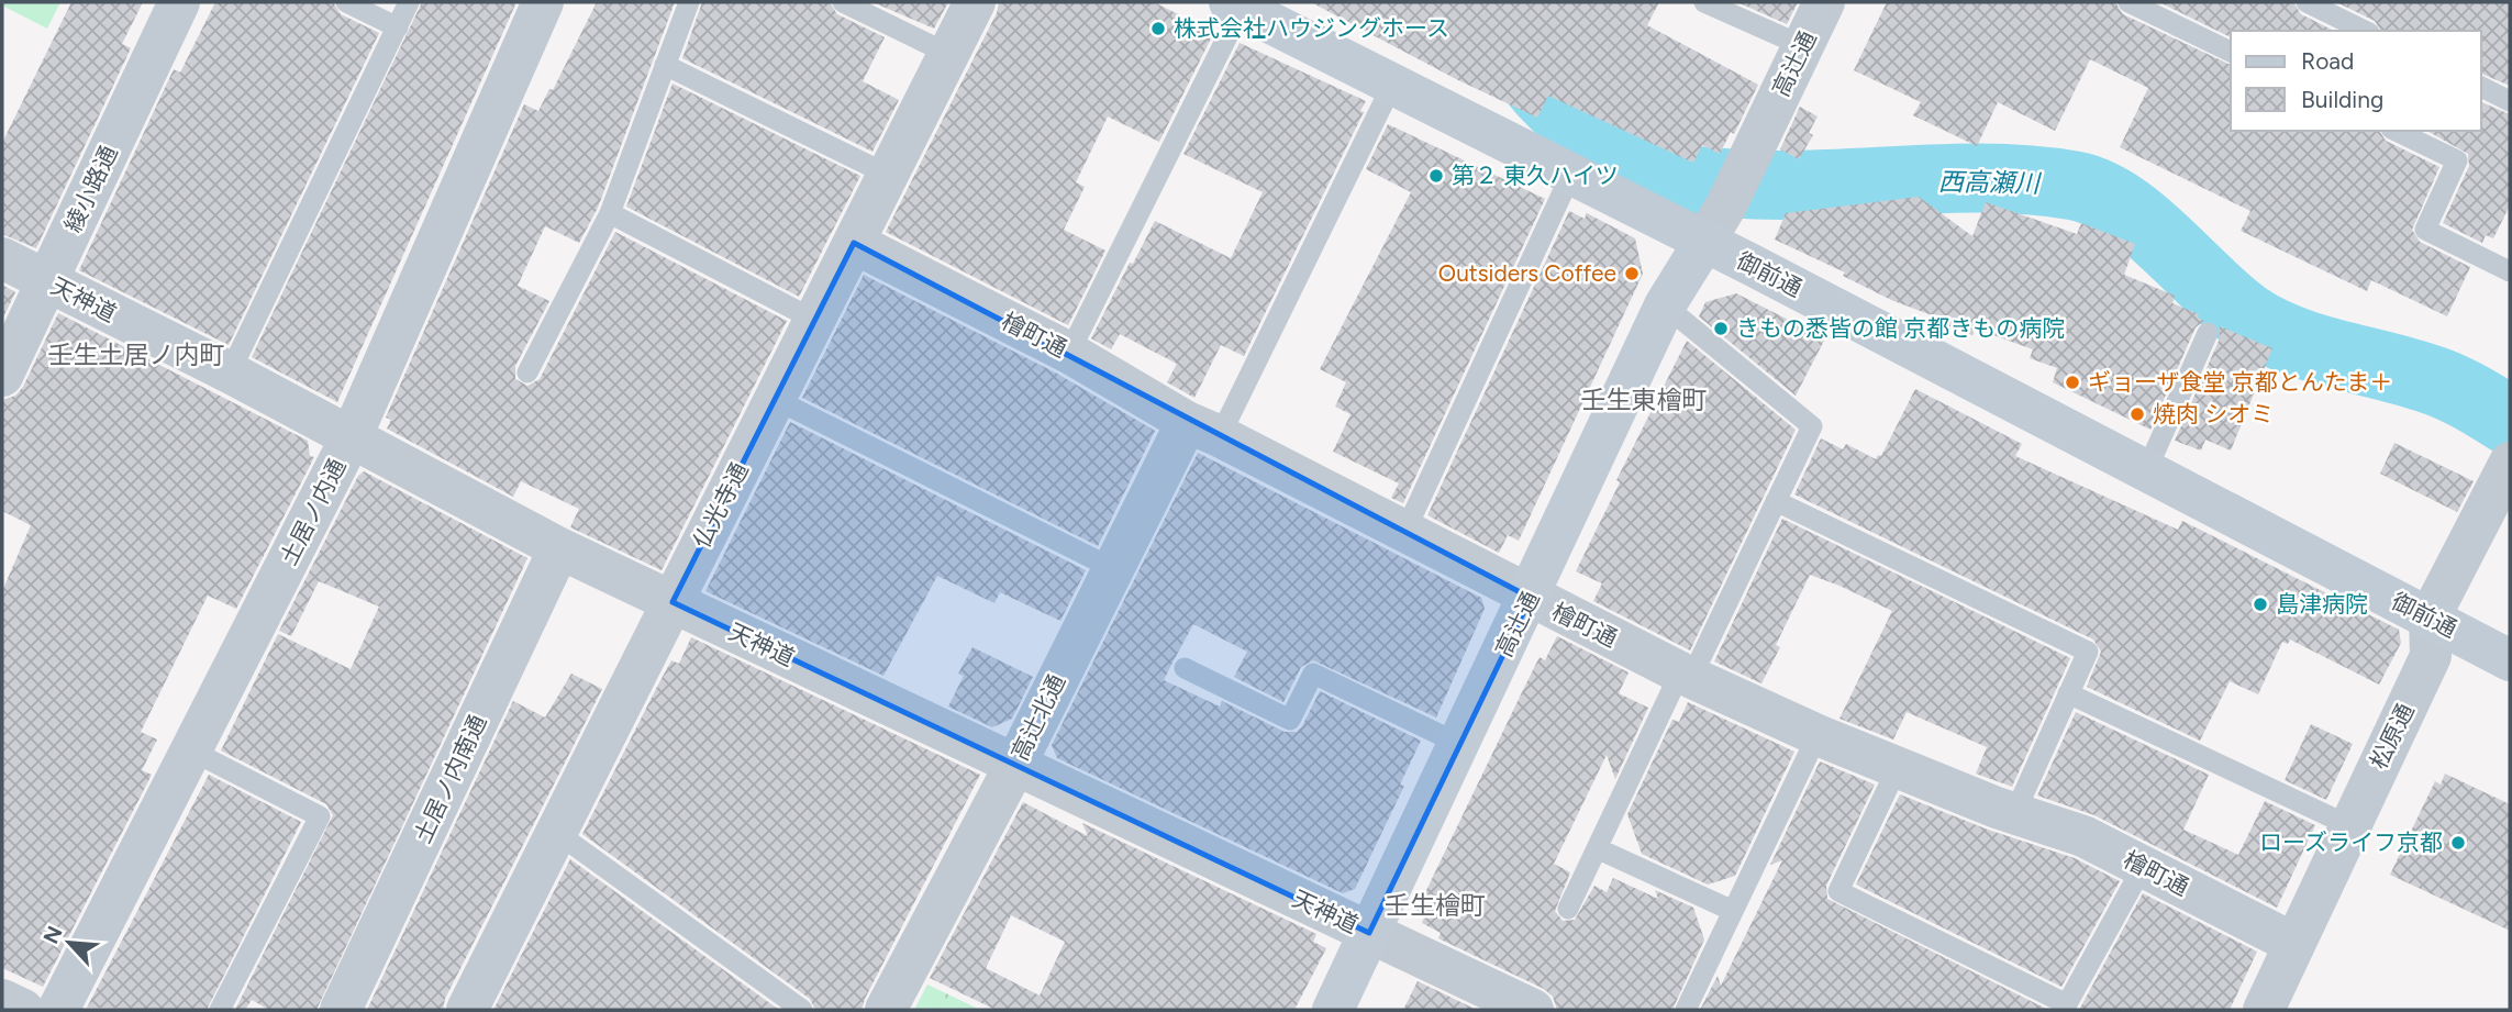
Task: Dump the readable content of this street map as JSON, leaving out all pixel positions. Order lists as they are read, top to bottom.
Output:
{
  "streets": {
    "street": [
      "高辻通",
      "綾小路通",
      "御前通",
      "天神道",
      "檜町通",
      "仏光寺通",
      "土居ノ内通",
      "高辻北通",
      "松原通",
      "土居ノ内南通"
    ]
  },
  "crossings": [
    ["高辻通", "御前通"],
    ["高辻通", "天神道"],
    ["高辻通", "檜町通"],
    ["綾小路通", "天神道"],
    ["御前通", "松原通"],
    ["天神道", "仏光寺通"],
    ["天神道", "土居ノ内通"],
    ["天神道", "高辻北通"],
    ["天神道", "土居ノ内南通"],
    ["檜町通", "仏光寺通"],
    ["檜町通", "高辻北通"],
    ["檜町通", "松原通"]
  ],
  "districts": ["壬生土居ノ内町", "壬生東檜町", "壬生檜町"],
  "water": ["西高瀬川"],
  "places": [
    "株式会社ハウジングホース",
    "第２ 東久ハイツ",
    "Outsiders Coffee",
    "きもの悉皆の館 京都きもの病院",
    "ギョーザ食堂 京都とんたま＋",
    "焼肉 シオミ",
    "島津病院",
    "ローズライフ京都"
  ],
  "legend": ["Road", "Building"],
  "north": "top left"
}
